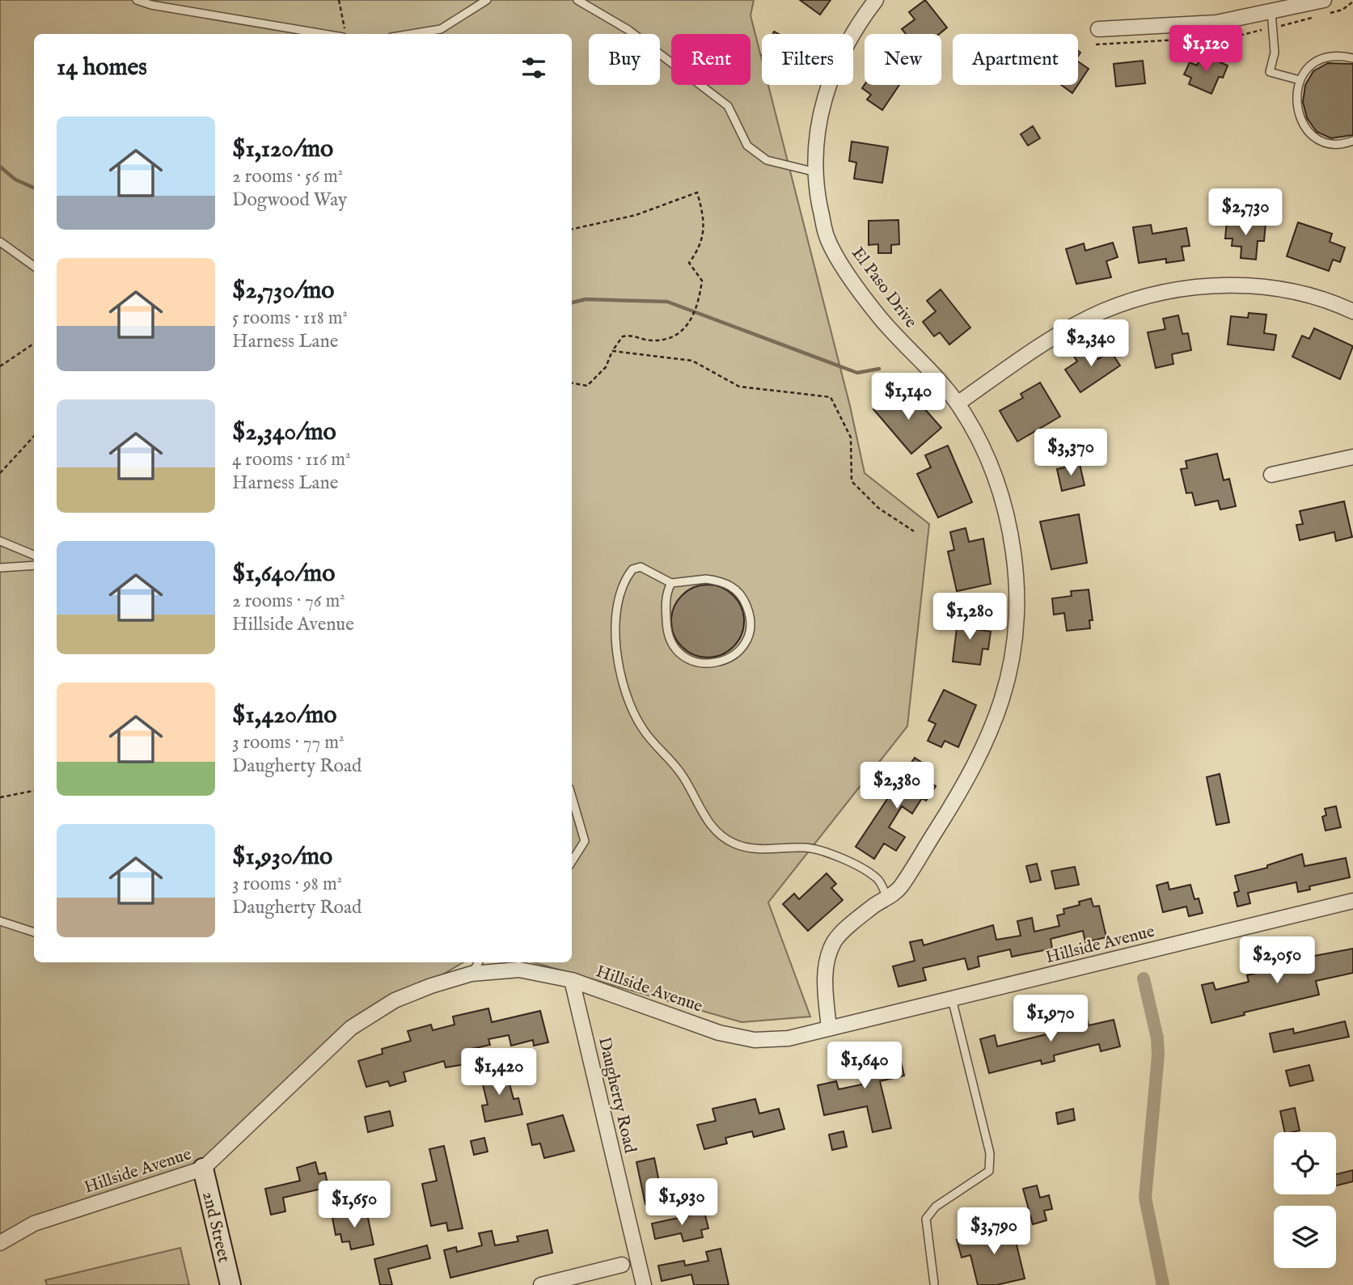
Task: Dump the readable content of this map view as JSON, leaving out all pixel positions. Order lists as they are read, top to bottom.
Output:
{
  "streets": {
    "street": [
      "El Paso Drive",
      "Hillside Avenue",
      "Daugherty Road",
      "2nd Street"
    ]
  },
  "crossings": [
    ["El Paso Drive", "Hillside Avenue"],
    ["Hillside Avenue", "Daugherty Road"],
    ["Hillside Avenue", "2nd Street"]
  ],
  "page": {
    "price": [
      "$1,120",
      "$2,730",
      "$2,340",
      "$1,140",
      "$3,370",
      "$1,280",
      "$2,380",
      "$2,050",
      "$1,970",
      "$1,640",
      "$1,420",
      "$1,930",
      "$1,650",
      "$3,790"
    ],
    "chip": [
      "Buy",
      "Rent",
      "Filters",
      "New",
      "Apartment"
    ],
    "heading": "14 homes",
    "list": [
      {
        "name": "$1,120/mo",
        "note": "2 rooms · 56 m² · Dogwood Way"
      },
      {
        "name": "$2,730/mo",
        "note": "5 rooms · 118 m² · Harness Lane"
      },
      {
        "name": "$2,340/mo",
        "note": "4 rooms · 116 m² · Harness Lane"
      },
      {
        "name": "$1,640/mo",
        "note": "2 rooms · 76 m² · Hillside Avenue"
      },
      {
        "name": "$1,420/mo",
        "note": "3 rooms · 77 m² · Daugherty Road"
      },
      {
        "name": "$1,930/mo",
        "note": "3 rooms · 98 m² · Daugherty Road"
      }
    ]
  }
}
